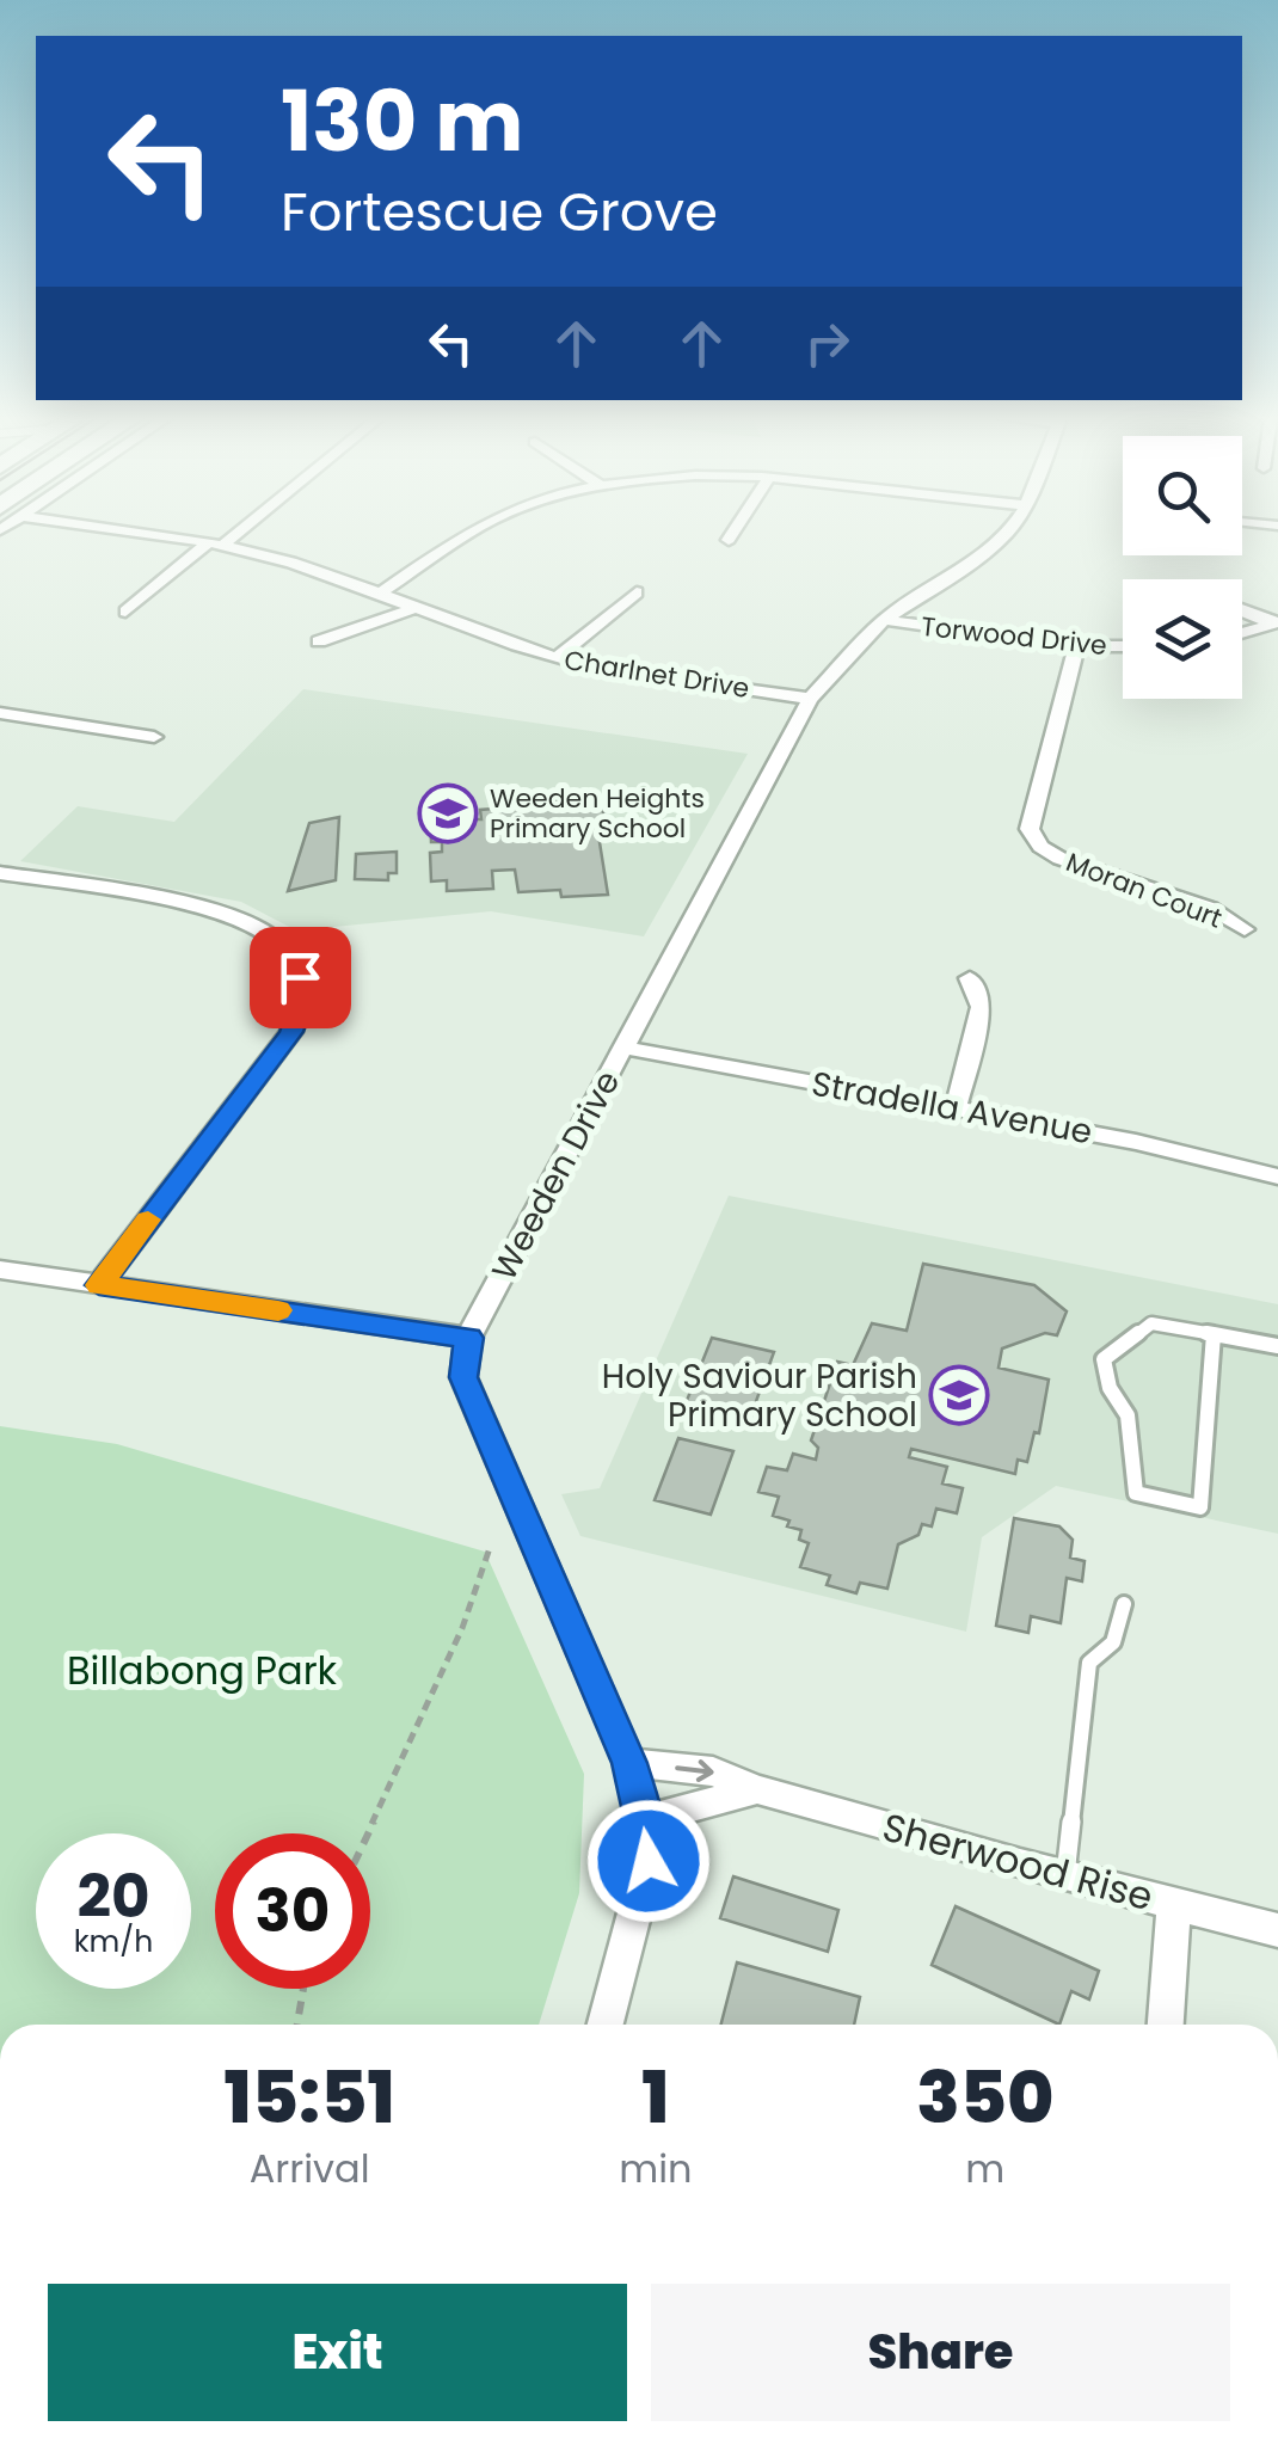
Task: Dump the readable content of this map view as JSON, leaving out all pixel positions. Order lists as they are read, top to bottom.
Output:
{
  "streets": {
    "street": [
      "Torwood Drive",
      "Charlnet Drive",
      "Moran Court",
      "Stradella Avenue",
      "Weeden Drive",
      "Sherwood Rise"
    ]
  },
  "crossings": [
    ["Torwood Drive", "Moran Court"],
    ["Torwood Drive", "Weeden Drive"],
    ["Charlnet Drive", "Weeden Drive"],
    ["Stradella Avenue", "Weeden Drive"]
  ],
  "parks": ["Billabong Park"],
  "places": {
    "school or university": ["Weeden Heights Primary School", "Holy Saviour Parish Primary School"]
  },
  "page": {
    "turn": ["130 m", "Fortescue Grove"],
    "speed": "20 km/h",
    "limit": "30",
    "eta": [
      "15:51",
      "Arrival",
      "1",
      "min",
      "350",
      "m"
    ],
    "buttons": ["Exit", "Share"]
  }
}
